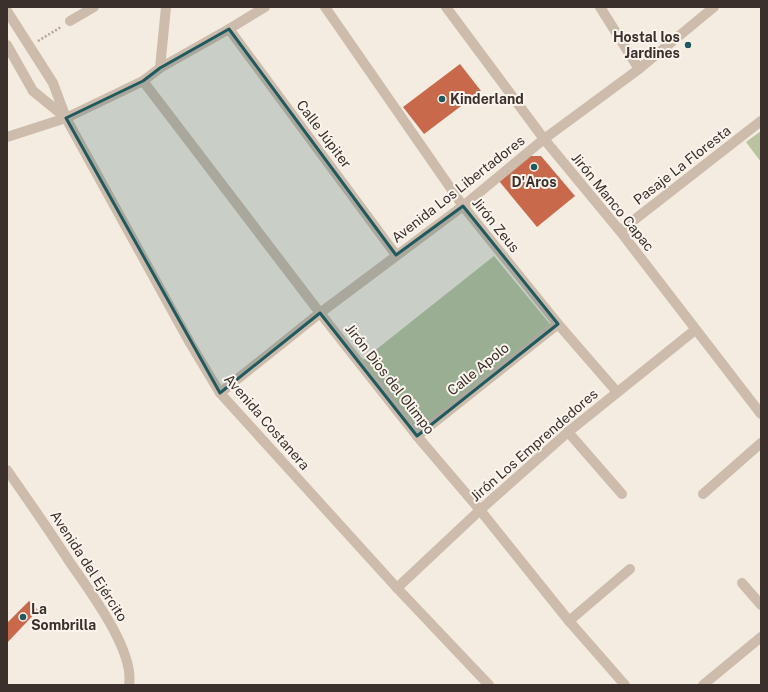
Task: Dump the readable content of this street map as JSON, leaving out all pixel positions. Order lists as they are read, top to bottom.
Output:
{
  "streets": {
    "street": [
      "Calle Júpiter",
      "Pasaje La Floresta",
      "Avenida Los Libertadores",
      "Jirón Manco Capac",
      "Jirón Zeus",
      "Calle Apolo",
      "Jirón Dios del Olimpo",
      "Avenida Costanera",
      "Jirón Los Emprendedores",
      "Avenida del Ejército"
    ]
  },
  "crossings": [
    ["Calle Júpiter", "Avenida Los Libertadores"],
    ["Pasaje La Floresta", "Jirón Manco Capac"],
    ["Avenida Los Libertadores", "Jirón Manco Capac"],
    ["Avenida Los Libertadores", "Jirón Zeus"],
    ["Avenida Los Libertadores", "Jirón Dios del Olimpo"],
    ["Avenida Los Libertadores", "Avenida Costanera"],
    ["Jirón Manco Capac", "Jirón Los Emprendedores"],
    ["Jirón Zeus", "Calle Apolo"],
    ["Jirón Zeus", "Jirón Los Emprendedores"],
    ["Calle Apolo", "Jirón Dios del Olimpo"],
    ["Jirón Dios del Olimpo", "Jirón Los Emprendedores"],
    ["Avenida Costanera", "Jirón Los Emprendedores"]
  ],
  "places": [
    "Hostal los Jardines",
    "Kinderland",
    "D'Aros",
    "La Sombrilla"
  ]
}
